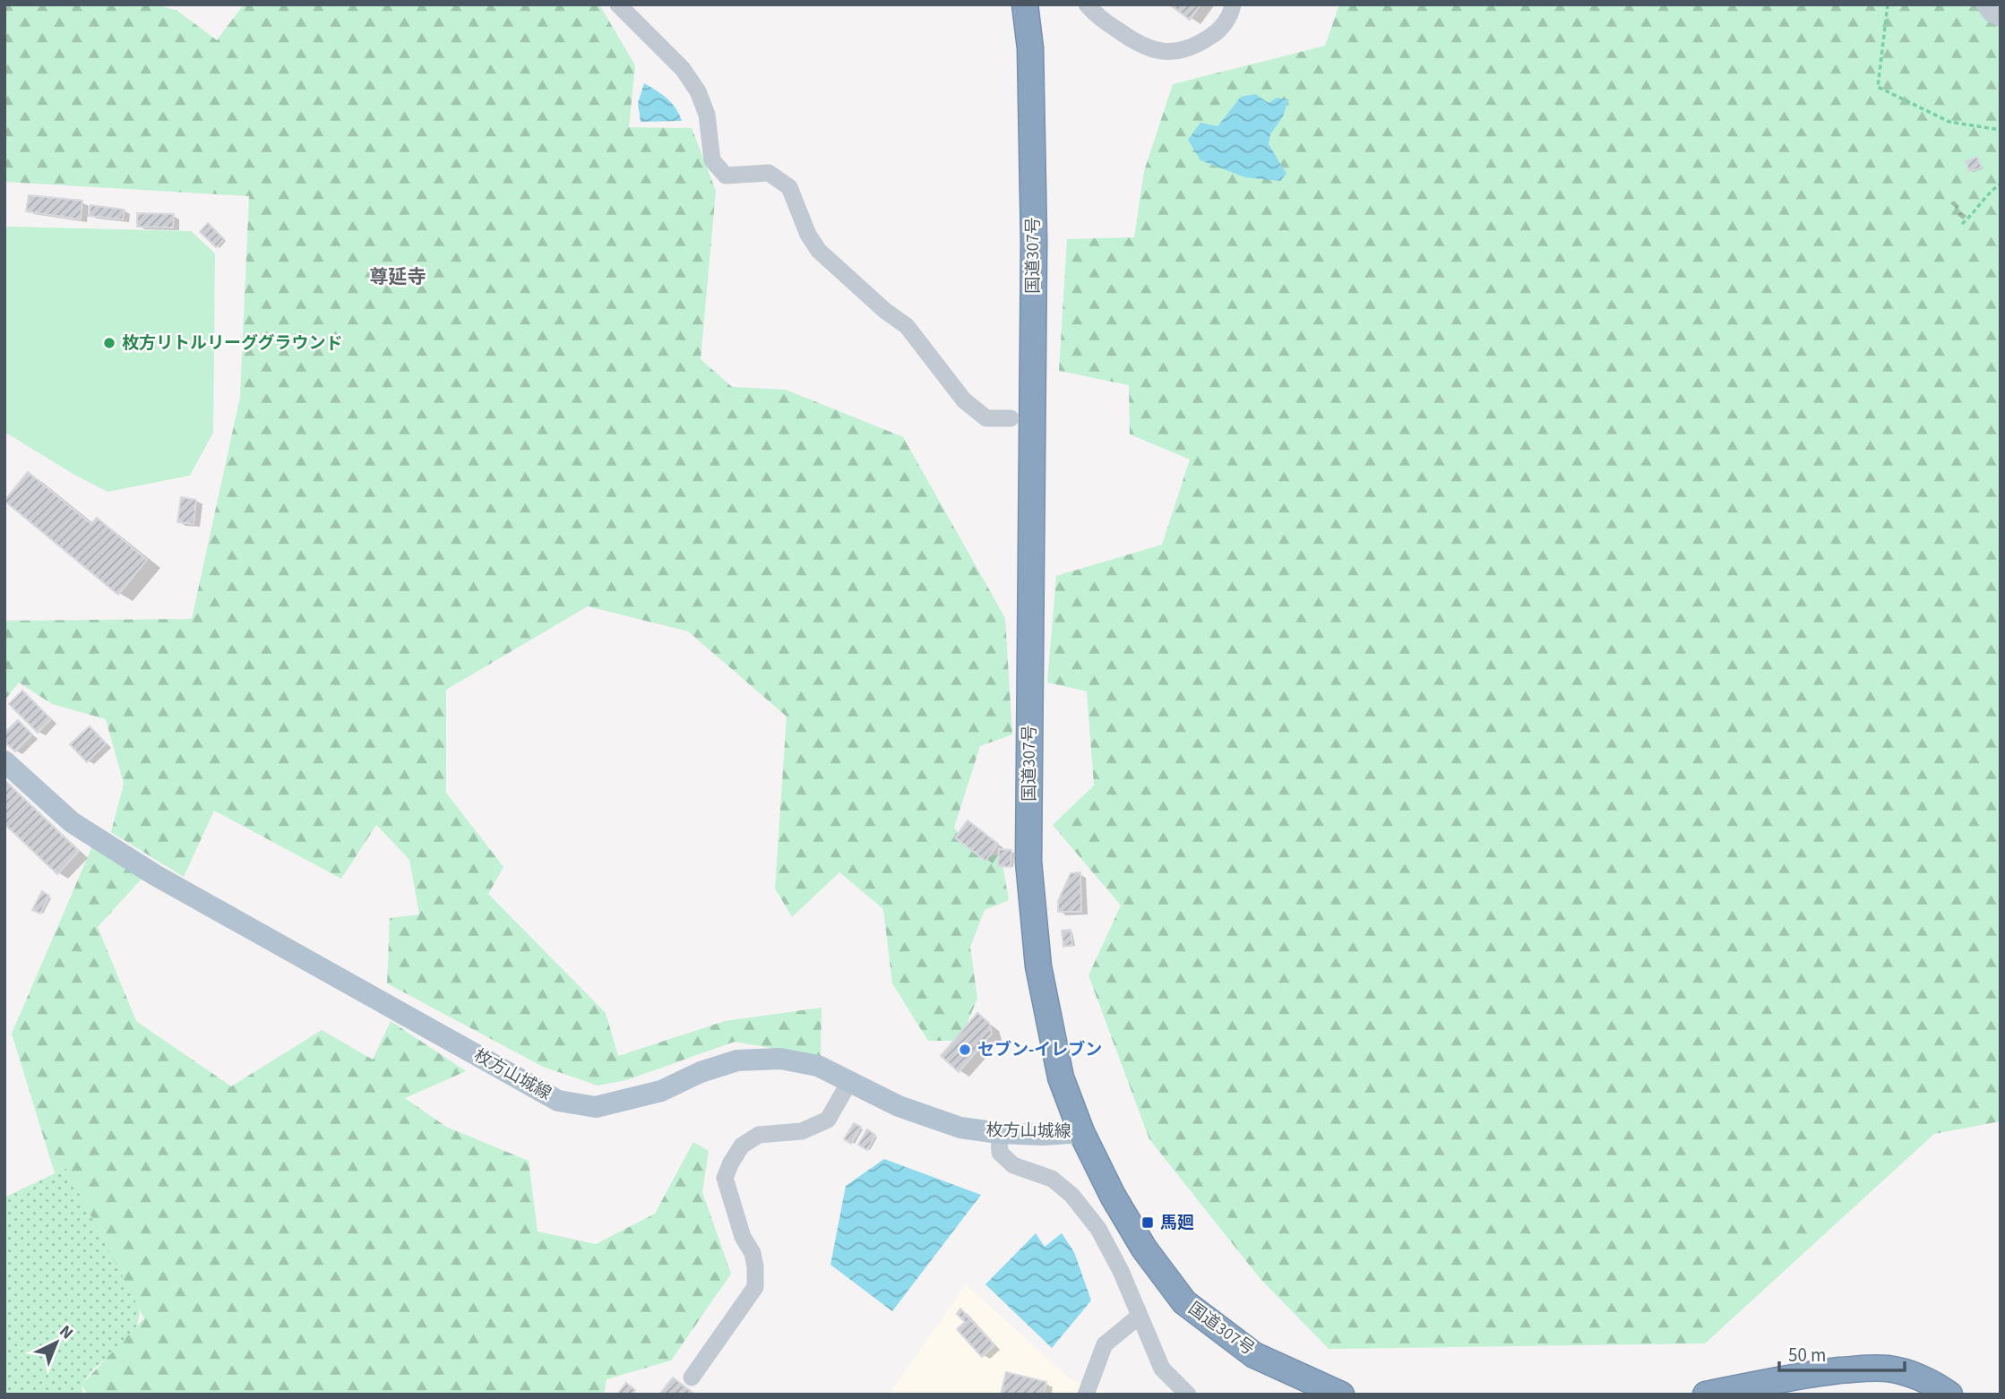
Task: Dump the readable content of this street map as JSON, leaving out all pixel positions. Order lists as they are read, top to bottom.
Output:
{
  "streets": {
    "highway": ["国道307号"],
    "main road": ["枚方山城線"]
  },
  "crossings": [
    ["国道307号", "枚方山城線"]
  ],
  "districts": ["尊延寺"],
  "places": {
    "other": ["枚方リトルリーググラウンド", "セブン-イレブン"],
    "transit": ["馬廻"]
  },
  "scale_bar": "50 m",
  "north": "top right"
}
